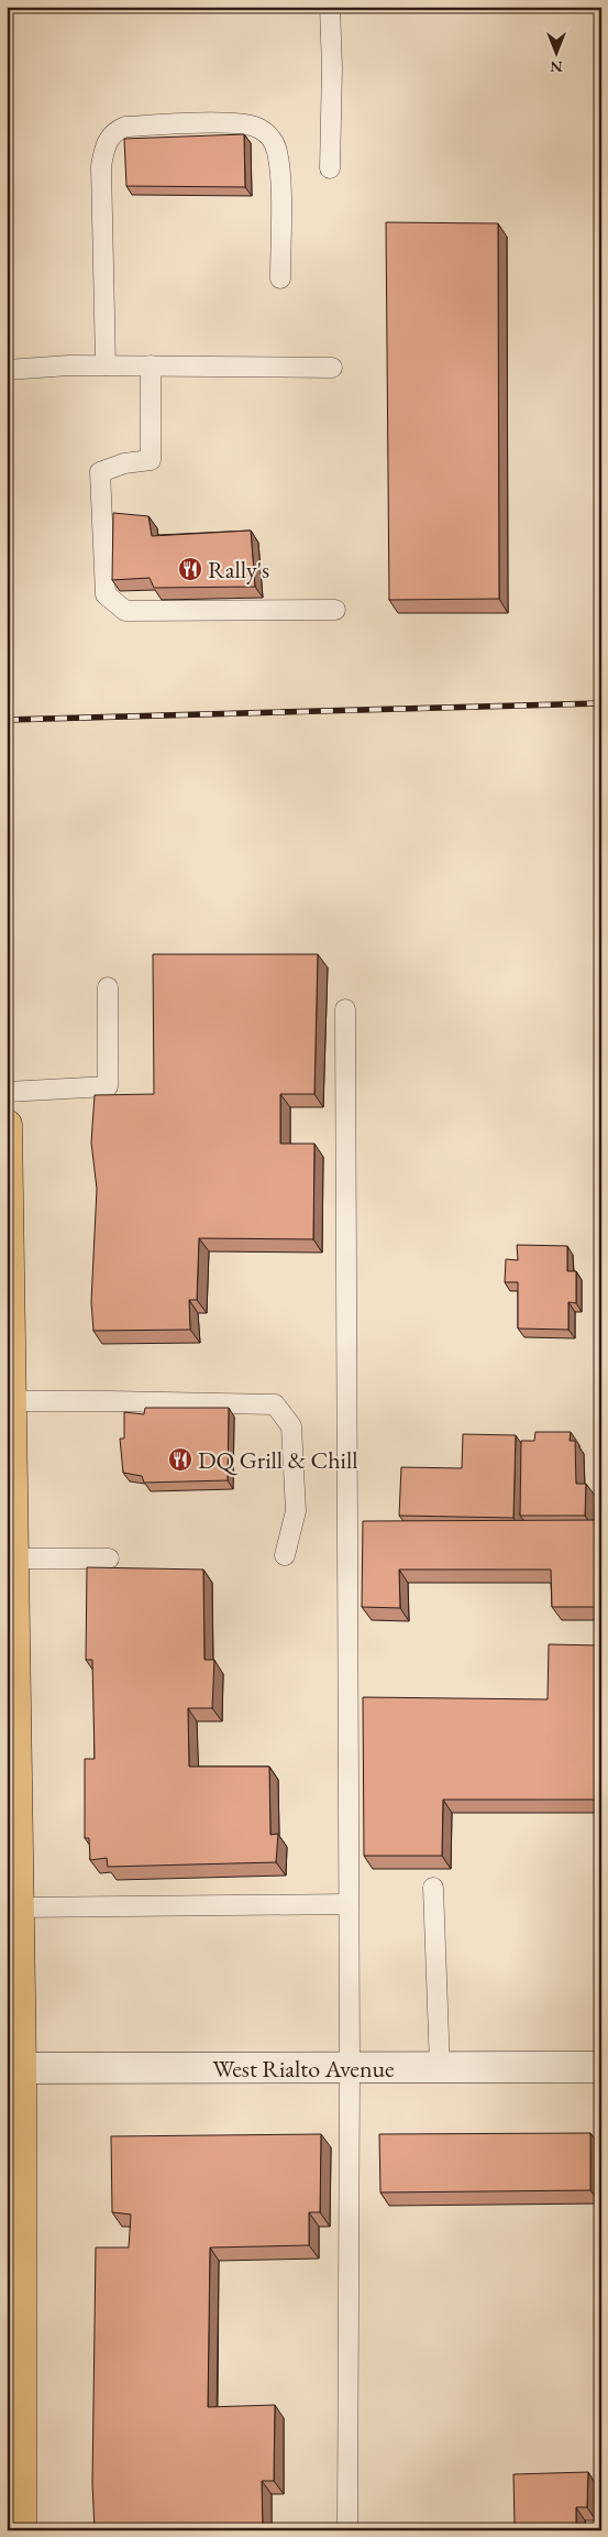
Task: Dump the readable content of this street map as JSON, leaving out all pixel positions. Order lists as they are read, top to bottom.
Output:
{
  "streets": {
    "street": ["West Rialto Avenue"]
  },
  "places": {
    "restaurant": ["Rally's", "DQ Grill & Chill"]
  },
  "north": "bottom"
}
